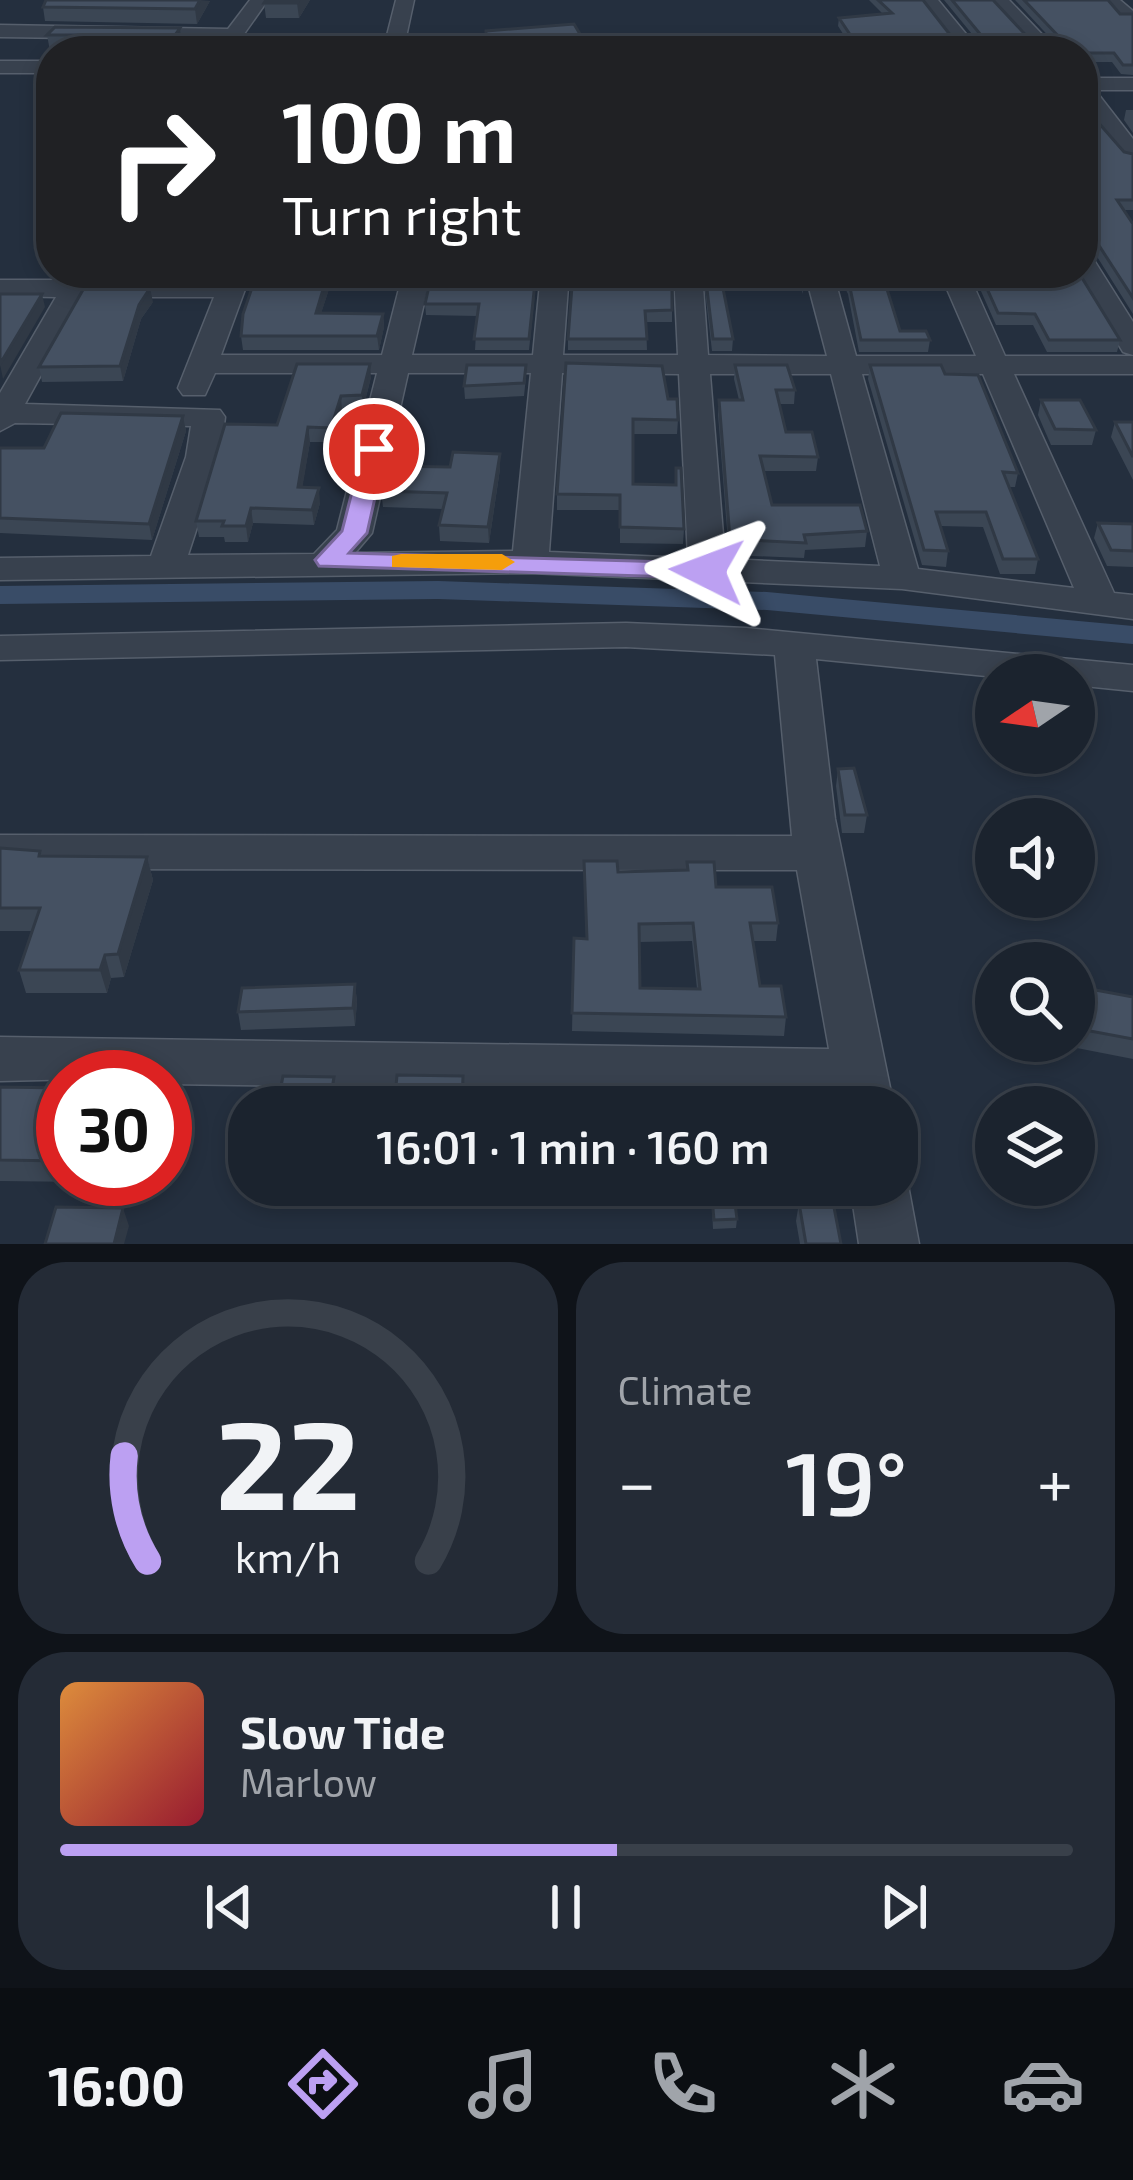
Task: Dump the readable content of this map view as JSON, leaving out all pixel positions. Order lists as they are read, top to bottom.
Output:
{
  "north": "left",
  "page": {
    "turn": ["100 m", "Turn right"],
    "limit": "30",
    "trip": "16:01 · 1 min · 160 m",
    "tile": "Climate",
    "heat": ["−", "19°", "+"],
    "song": ["Slow Tide", "Marlow"],
    "tabs": "16:00",
    "gauge": ["22", "km/h"]
  }
}
